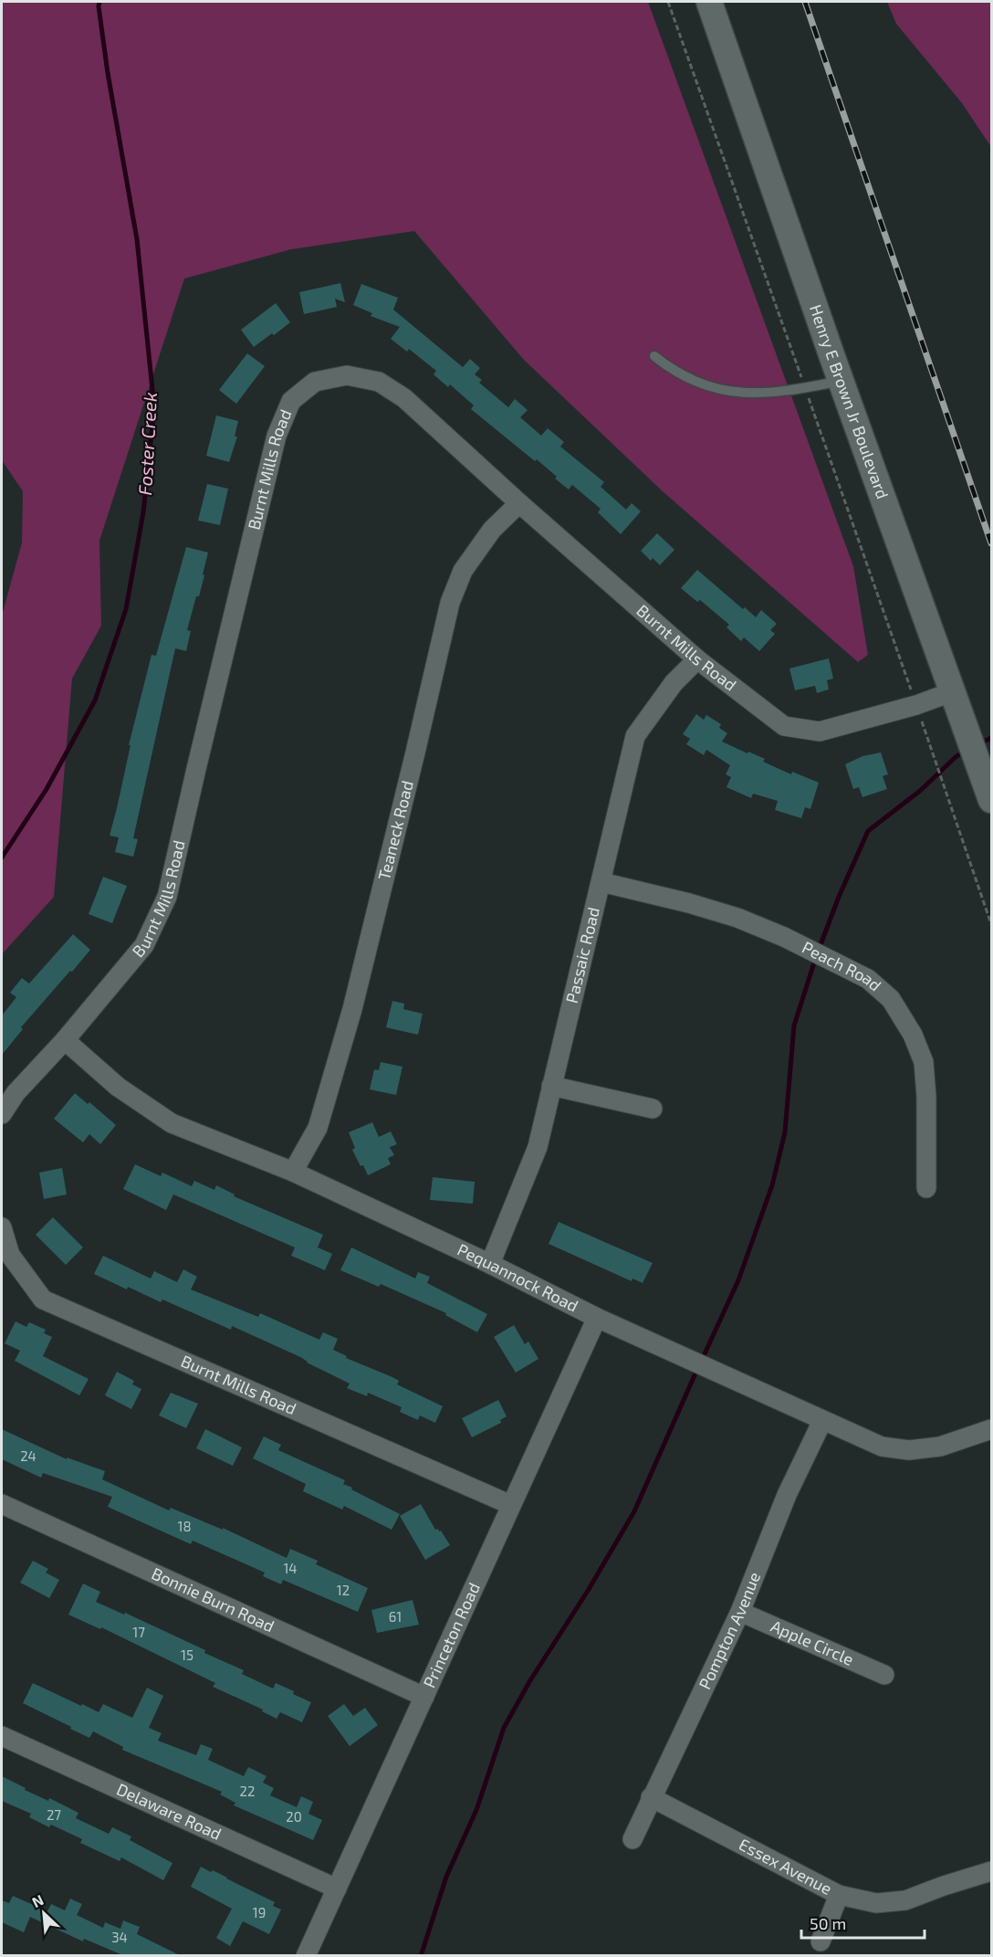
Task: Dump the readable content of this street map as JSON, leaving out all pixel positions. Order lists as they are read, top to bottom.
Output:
{
  "streets": {
    "main road": ["Henry E Brown Jr Boulevard"],
    "street": [
      "Burnt Mills Road",
      "Teaneck Road",
      "Passaic Road",
      "Peach Road",
      "Pequannock Road",
      "Bonnie Burn Road",
      "Pompton Avenue",
      "Princeton Road",
      "Apple Circle",
      "Delaware Road",
      "Essex Avenue"
    ]
  },
  "crossings": [
    ["Henry E Brown Jr Boulevard", "Burnt Mills Road"],
    ["Burnt Mills Road", "Teaneck Road"],
    ["Burnt Mills Road", "Passaic Road"],
    ["Burnt Mills Road", "Pequannock Road"],
    ["Burnt Mills Road", "Princeton Road"],
    ["Teaneck Road", "Pequannock Road"],
    ["Passaic Road", "Peach Road"],
    ["Passaic Road", "Pequannock Road"],
    ["Pequannock Road", "Pompton Avenue"],
    ["Pequannock Road", "Princeton Road"],
    ["Bonnie Burn Road", "Princeton Road"],
    ["Pompton Avenue", "Apple Circle"],
    ["Pompton Avenue", "Essex Avenue"],
    ["Princeton Road", "Delaware Road"]
  ],
  "water": ["Foster Creek"],
  "house_numbers": [
    "24",
    "18",
    "14",
    "12",
    "61",
    "17",
    "15",
    "22",
    "27",
    "20",
    "19",
    "34"
  ],
  "scale_bar": "50 m",
  "north": "top left"
}
